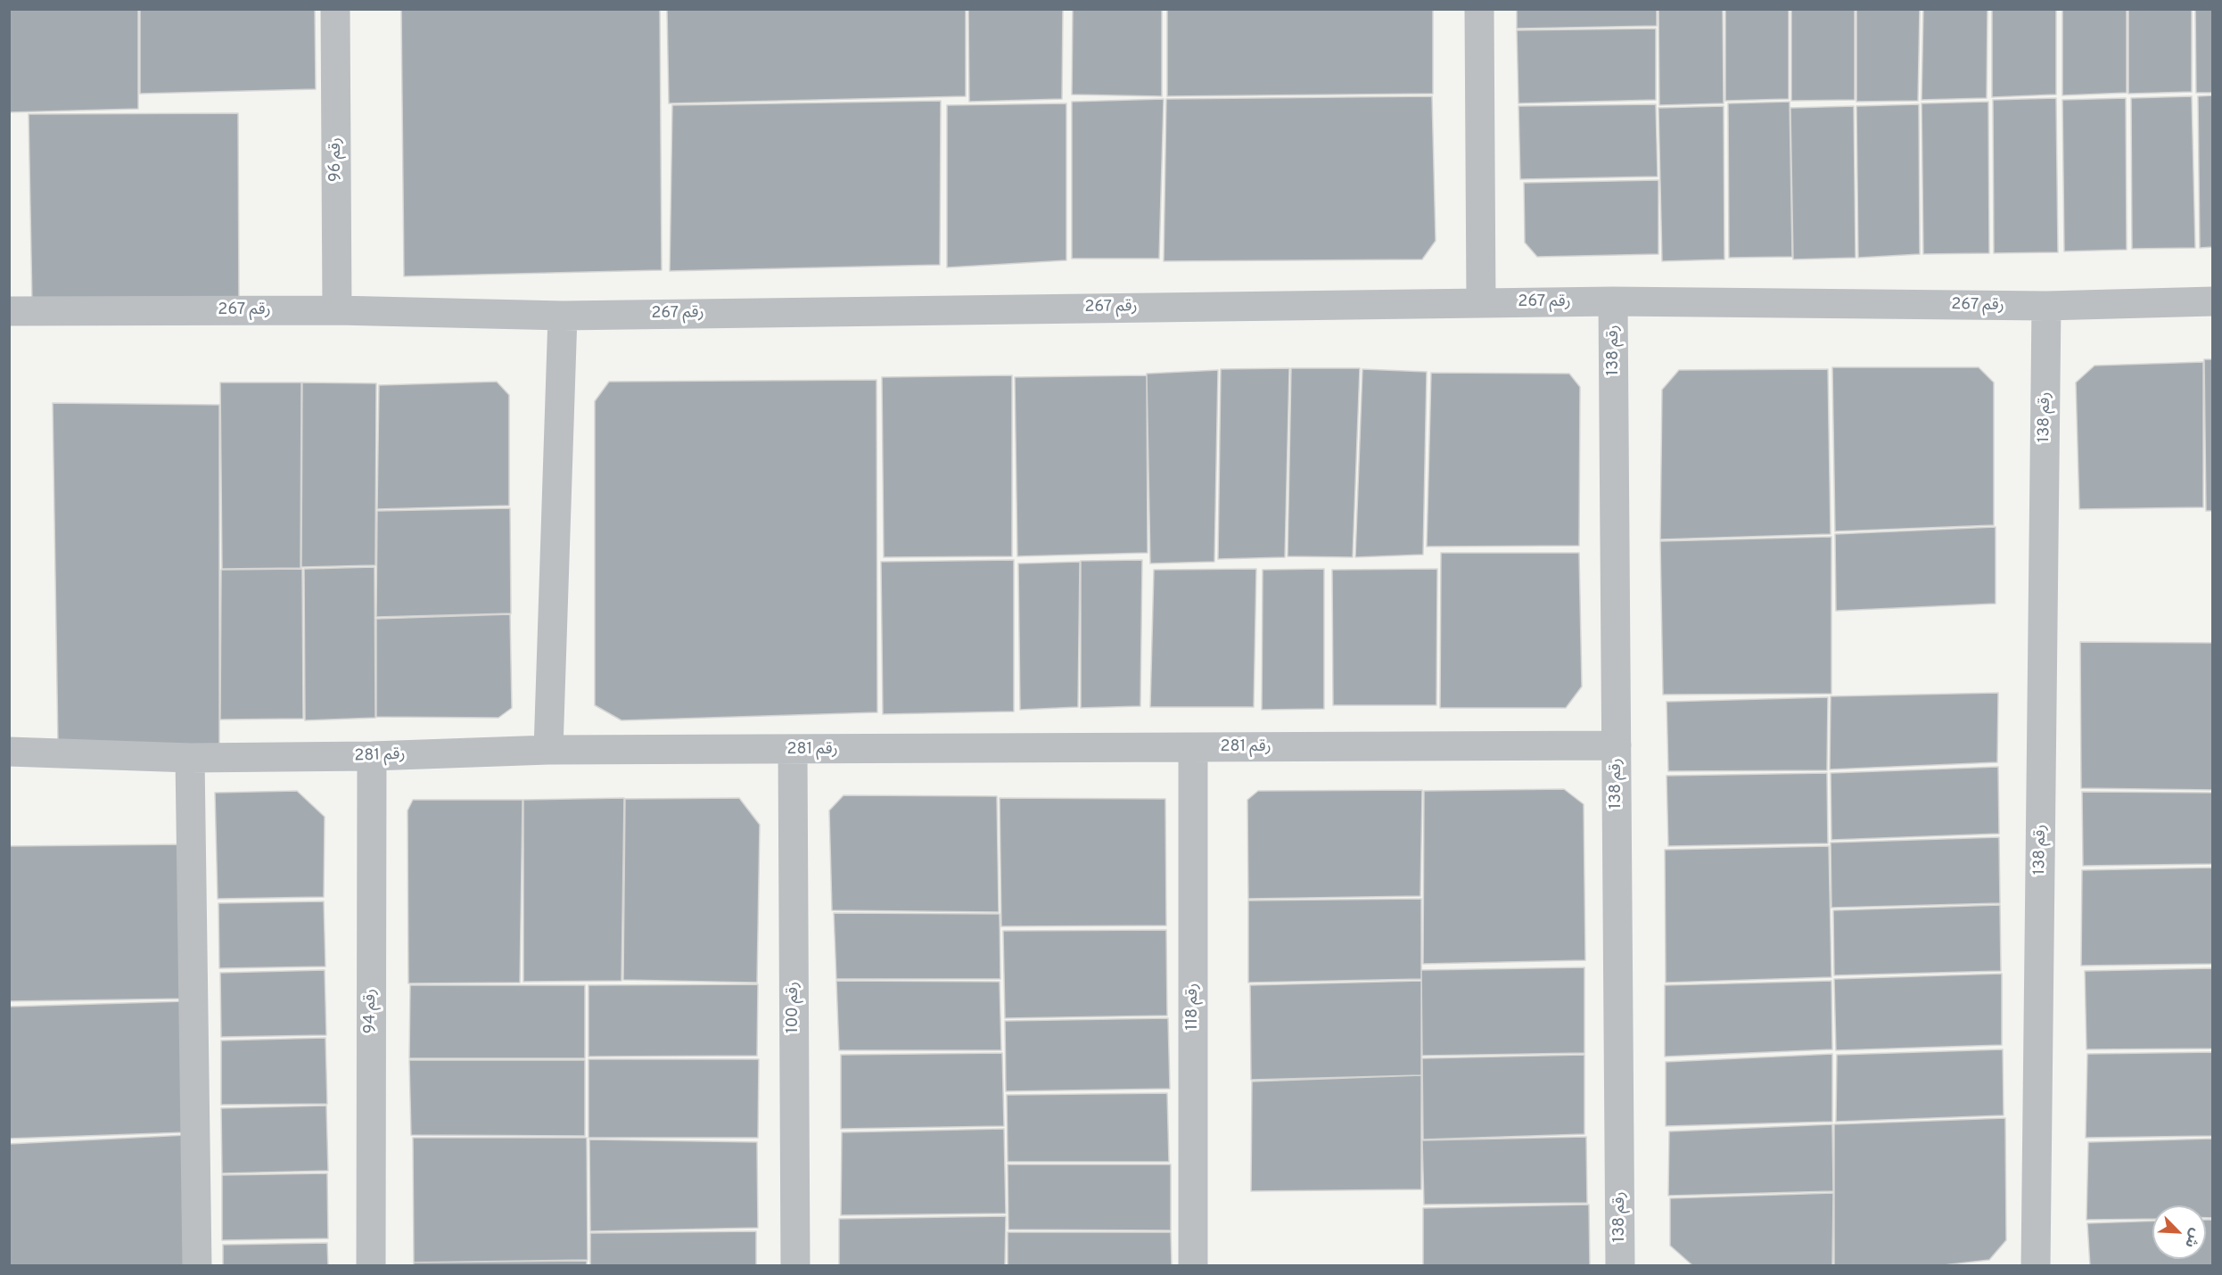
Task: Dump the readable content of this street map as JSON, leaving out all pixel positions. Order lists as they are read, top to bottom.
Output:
{
  "streets": {
    "street": [
      "رقم 96",
      "رقم 267",
      "رقم 138",
      "رقم 281",
      "رقم 118",
      "رقم 100",
      "رقم 94"
    ]
  },
  "crossings": [
    ["رقم 96", "رقم 267"],
    ["رقم 267", "رقم 138"],
    ["رقم 138", "رقم 281"],
    ["رقم 281", "رقم 118"],
    ["رقم 281", "رقم 100"],
    ["رقم 281", "رقم 94"]
  ],
  "north": "bottom right"
}
